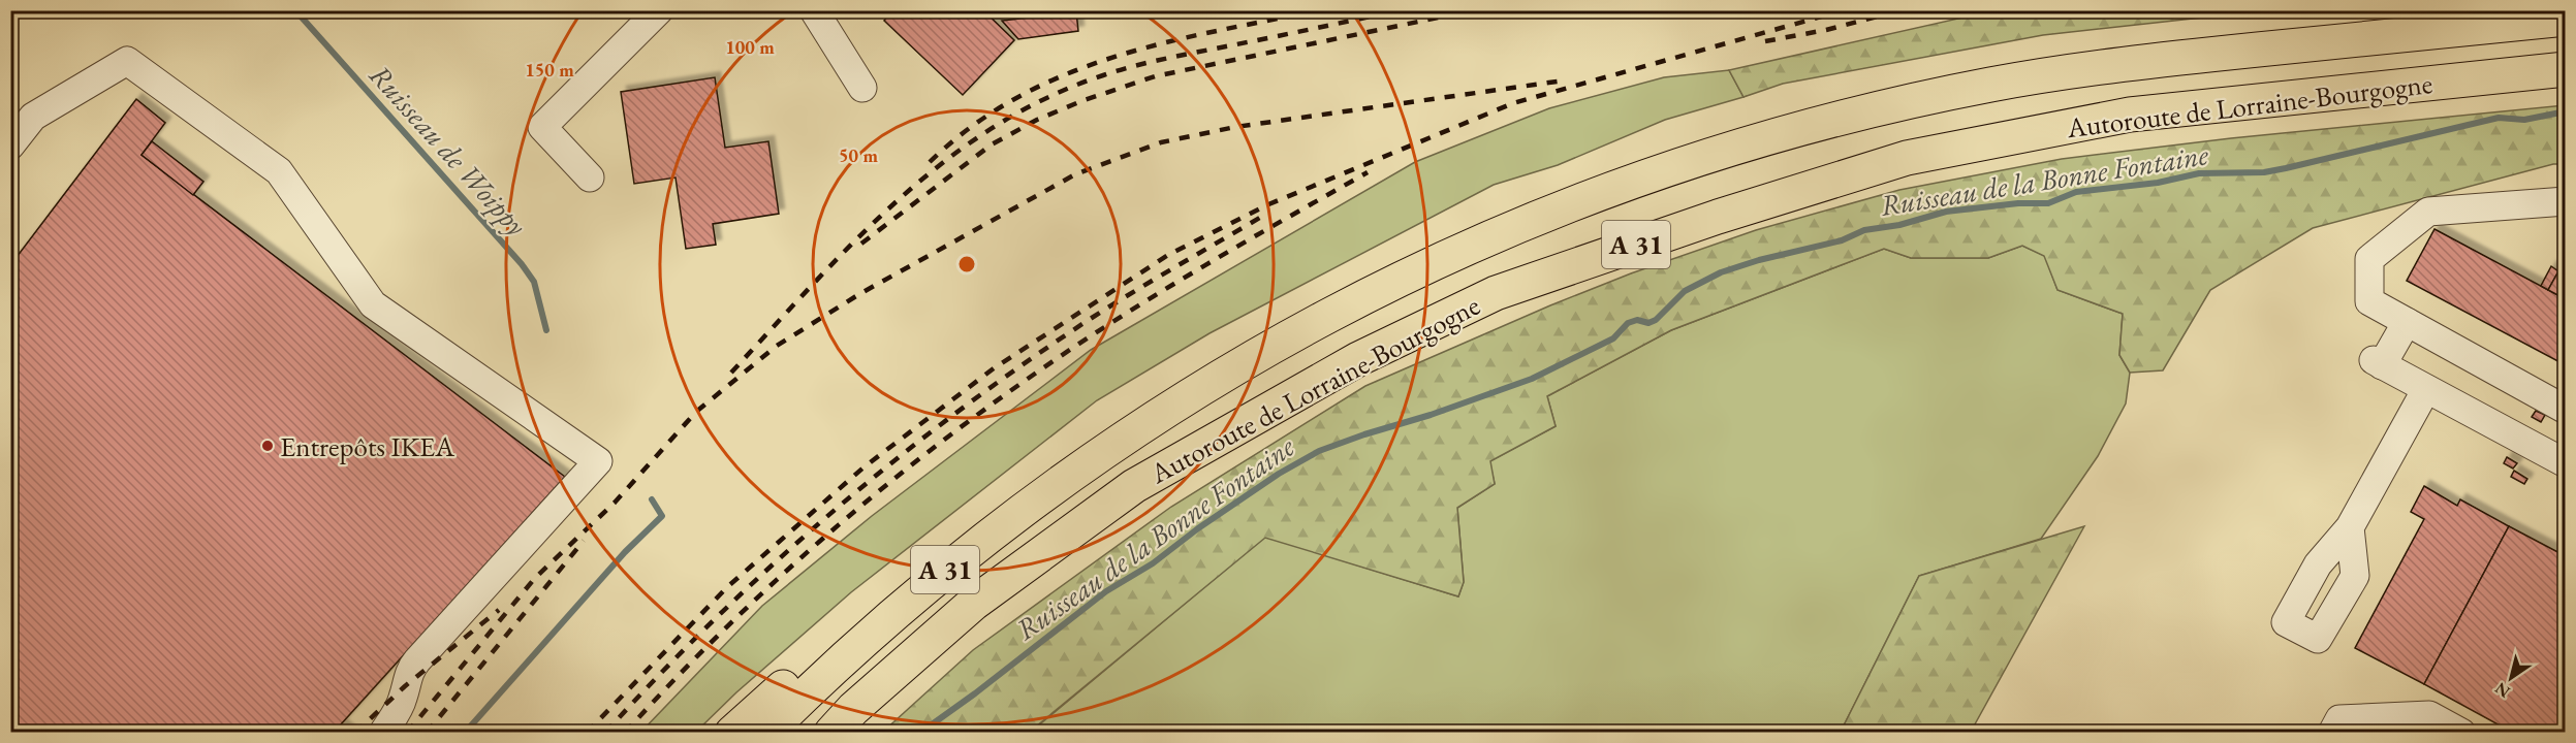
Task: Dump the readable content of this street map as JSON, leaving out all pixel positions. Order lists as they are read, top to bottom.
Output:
{
  "streets": {
    "highway": ["Autoroute de Lorraine-Bourgogne", "A 31"]
  },
  "water": ["Ruisseau de Woippy", "Ruisseau de la Bonne Fontaine"],
  "places": ["Entrepôts IKEA"],
  "north": "bottom left",
  "rings": ["100 m", "150 m", "50 m"]
}
